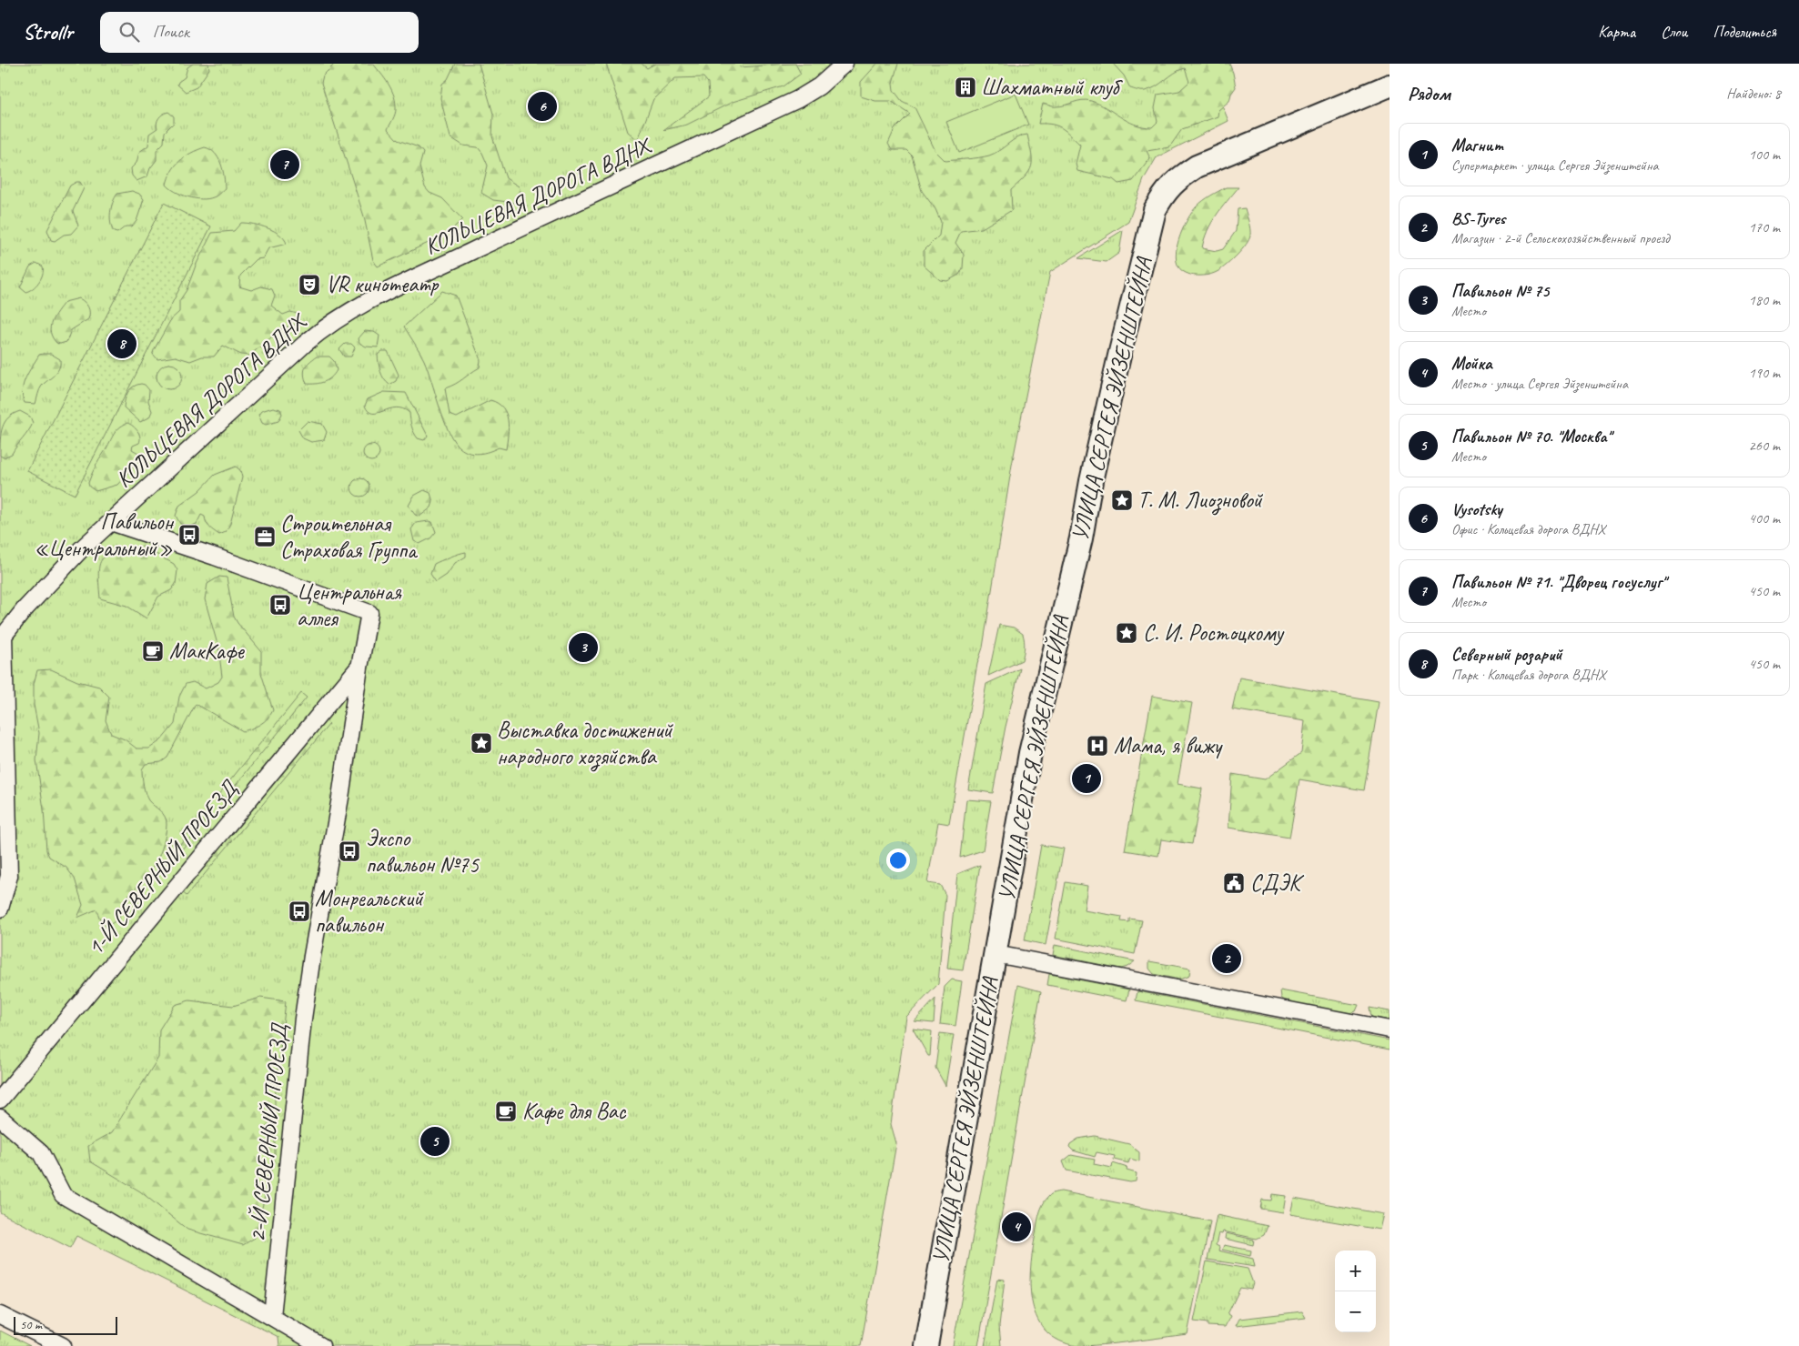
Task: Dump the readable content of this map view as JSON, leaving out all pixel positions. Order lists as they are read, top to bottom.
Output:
{
  "streets": {
    "main road": ["УЛИЦА СЕРГЕЯ ЭЙЗЕНШТЕЙНА"],
    "street": ["КОЛЬЦЕВАЯ ДОРОГА ВДНХ", "1-Й СЕВЕРНЫЙ ПРОЕЗД", "2-Й СЕВЕРНЫЙ ПРОЕЗД"]
  },
  "crossings": [
    ["КОЛЬЦЕВАЯ ДОРОГА ВДНХ", "2-Й СЕВЕРНЫЙ ПРОЕЗД"],
    ["1-Й СЕВЕРНЫЙ ПРОЕЗД", "2-Й СЕВЕРНЫЙ ПРОЕЗД"]
  ],
  "places": {
    "building": ["Шахматный клуб"],
    "theatre": ["VR кинотеатр"],
    "place": ["Т. М. Лиозновой", "С. И. Ростоцкому", "Выставка достижений народного хозяйства"],
    "bus stop": [
      "Павильон «Центральный»",
      "Центральная аллея",
      "Экспо павильон №75",
      "Монреальский павильон"
    ],
    "office": ["Строительная Страховая Группа"],
    "cafe": ["МакКафе", "Кафе для Вас"],
    "hospital": ["Мама, я вижу"],
    "public building": ["СДЭК"]
  },
  "scale_bar": "50 m",
  "page": {
    "header": "Strollr",
    "search": "Поиск",
    "nav": ["Карта", "Слои", "Поделиться"],
    "heading": ["Рядом", "Найдено: 8"],
    "pins": [
      "6",
      "7",
      "8",
      "3",
      "1",
      "2",
      "5",
      "4"
    ],
    "list": [
      {
        "mark": "1",
        "name": "Магнит",
        "note": "Супермаркет · улица Сергея Эйзенштейна",
        "value": "100 m"
      },
      {
        "mark": "2",
        "name": "BS-Tyres",
        "note": "Магазин · 2-й Сельскохозяйственный проезд",
        "value": "170 m"
      },
      {
        "mark": "3",
        "name": "Павильон № 75",
        "note": "Место",
        "value": "180 m"
      },
      {
        "mark": "4",
        "name": "Мойка",
        "note": "Место · улица Сергея Эйзенштейна",
        "value": "190 m"
      },
      {
        "mark": "5",
        "name": "Павильон № 70. \"Москва\"",
        "note": "Место",
        "value": "260 m"
      },
      {
        "mark": "6",
        "name": "Vysotsky",
        "note": "Офис · Кольцевая дорога ВДНХ",
        "value": "400 m"
      },
      {
        "mark": "7",
        "name": "Павильон № 71. \"Дворец госуслуг\"",
        "note": "Место",
        "value": "450 m"
      },
      {
        "mark": "8",
        "name": "Северный розарий",
        "note": "Парк · Кольцевая дорога ВДНХ",
        "value": "450 m"
      }
    ],
    "map_buttons": ["+", "−"],
    "scale": "50 m"
  }
}
